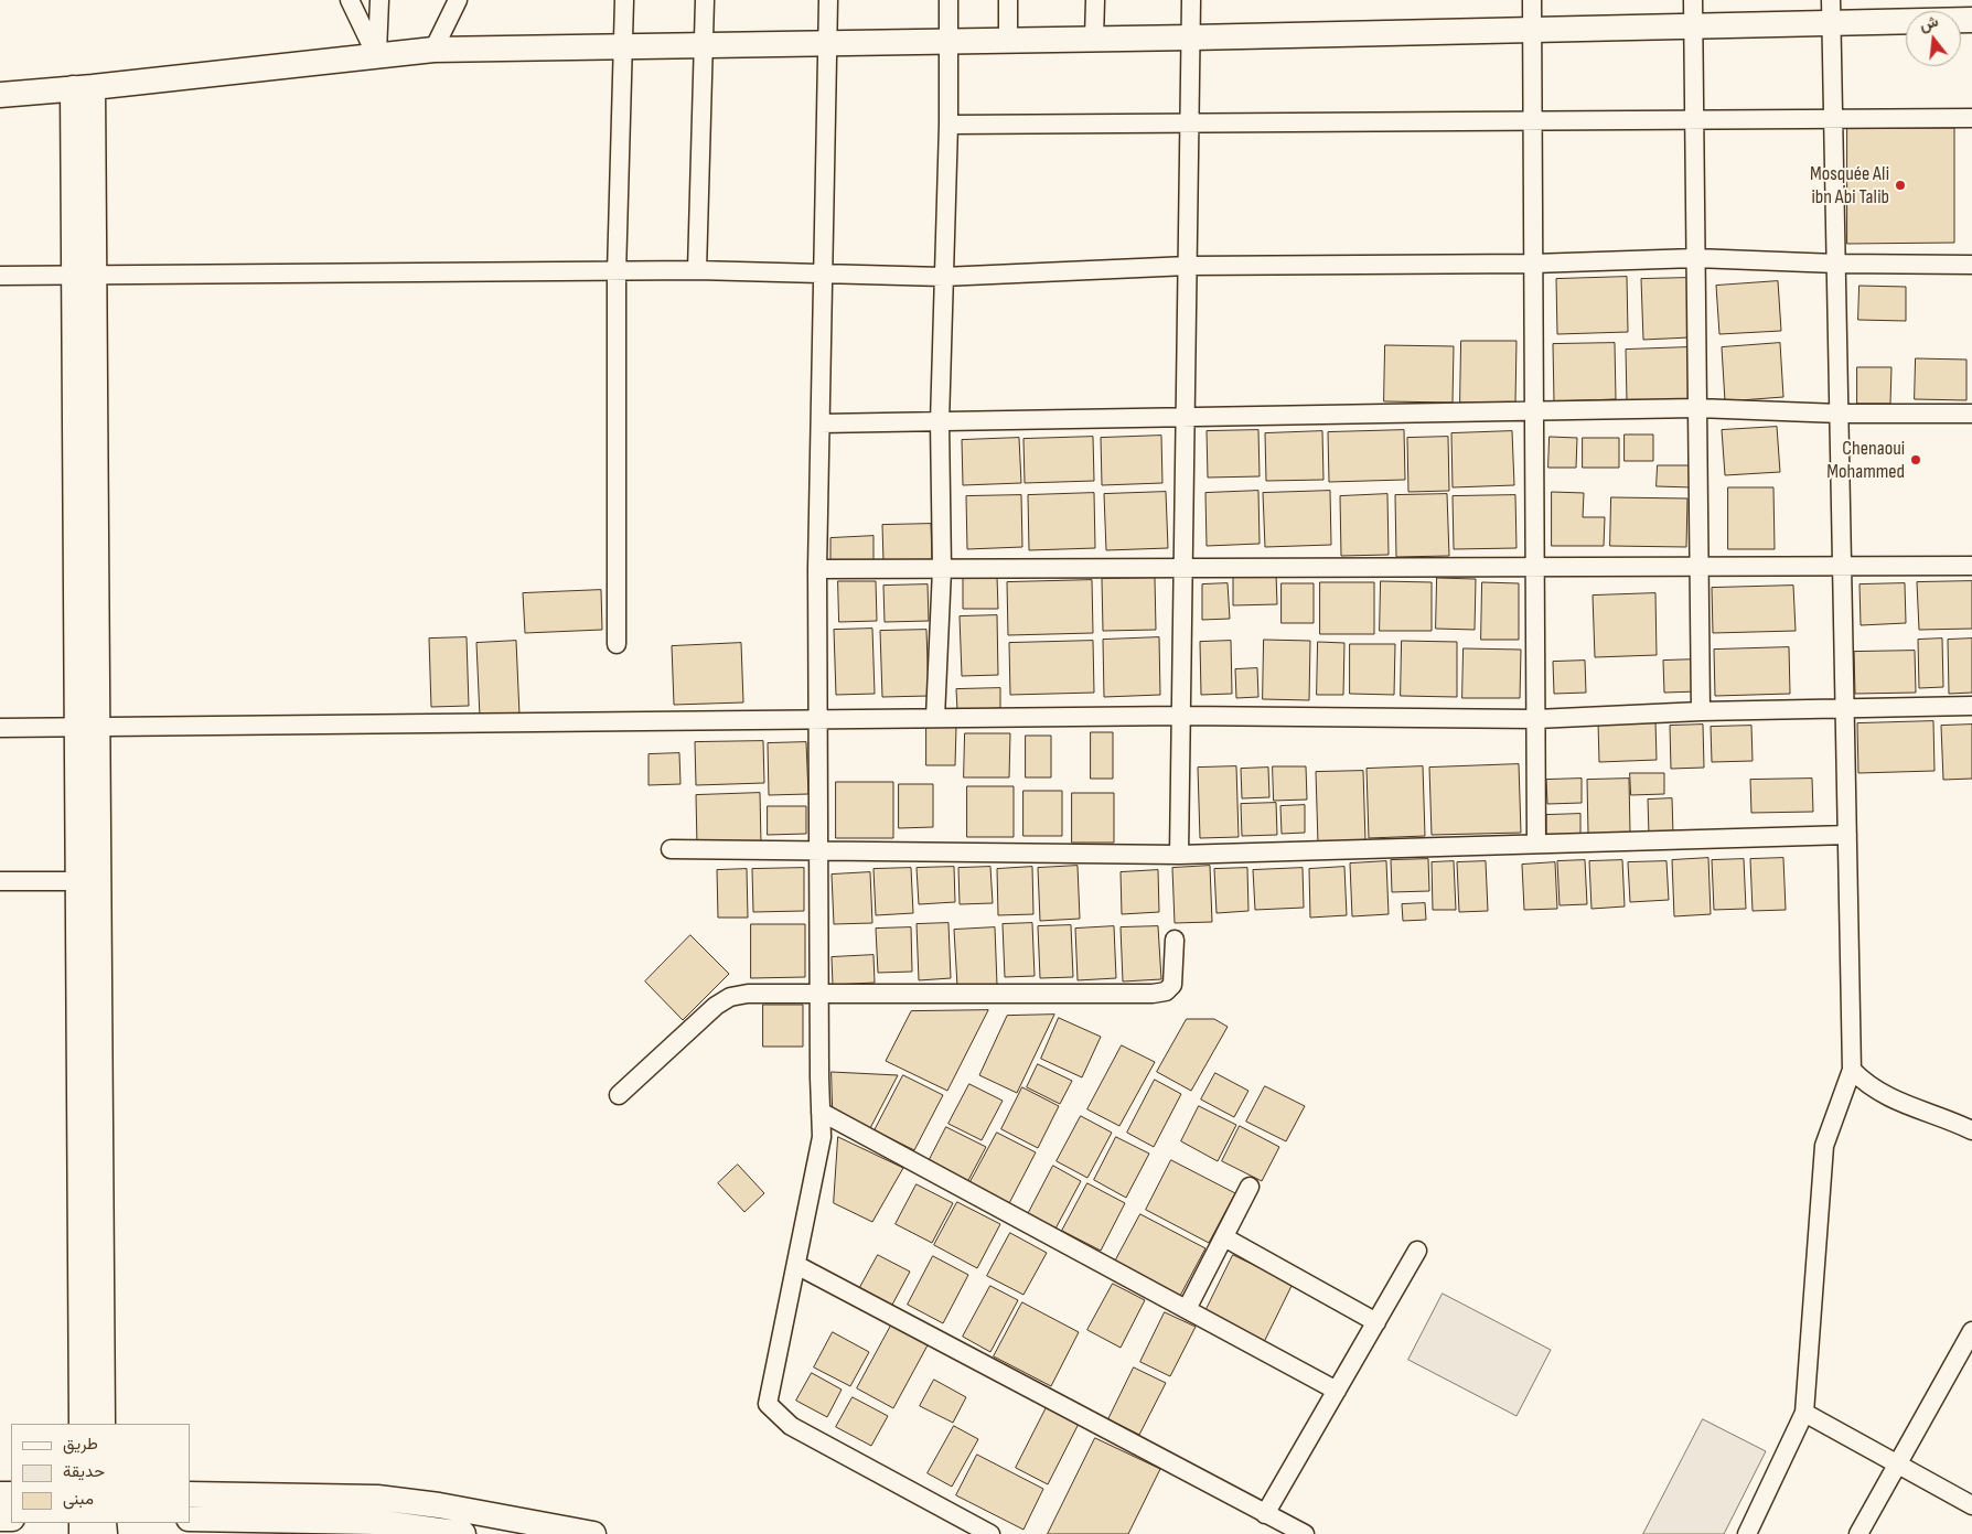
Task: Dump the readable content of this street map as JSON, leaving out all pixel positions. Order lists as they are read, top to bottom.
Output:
{
  "places": ["Mosquée Ali ibn Abi Talib", "Chenaoui Mohammed"],
  "legend": ["طريق", "حديقة", "مبنى"],
  "north": "top"
}
